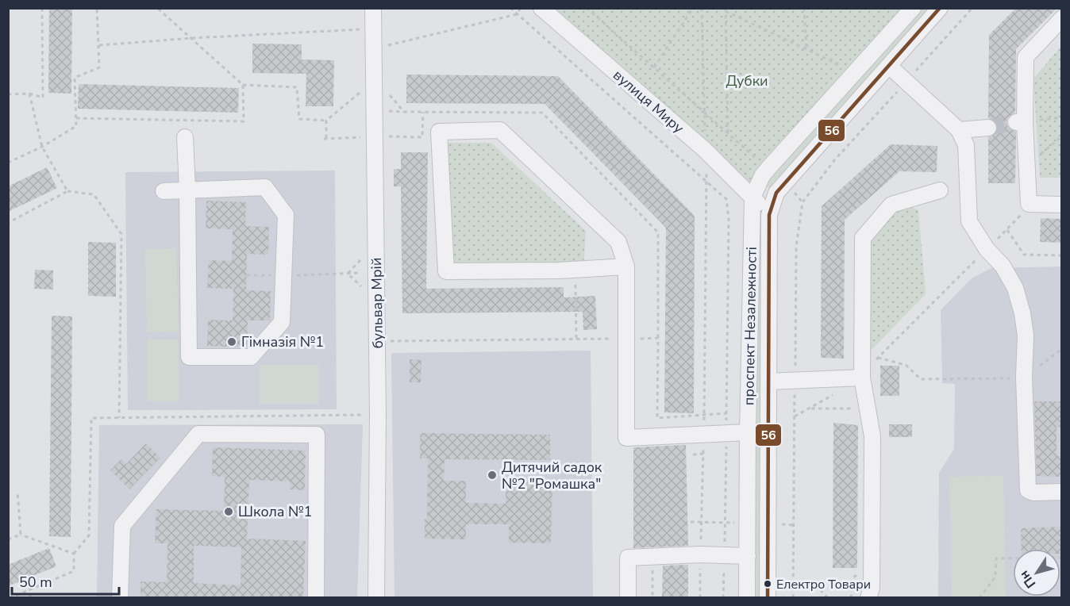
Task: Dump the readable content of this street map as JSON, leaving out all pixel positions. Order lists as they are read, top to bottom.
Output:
{
  "streets": {
    "street": ["вулиця Миру", "бульвар Мрій", "проспект Незалежності"]
  },
  "crossings": [
    ["вулиця Миру", "проспект Незалежності"]
  ],
  "parks": ["Дубки"],
  "places": [
    "Гімназія №1",
    "Дитячий садок №2 \"Ромашка\"",
    "Школа №1",
    "Електро Товари"
  ],
  "lines": ["transit line 56"],
  "scale_bar": "50 m",
  "north": "bottom left"
}
